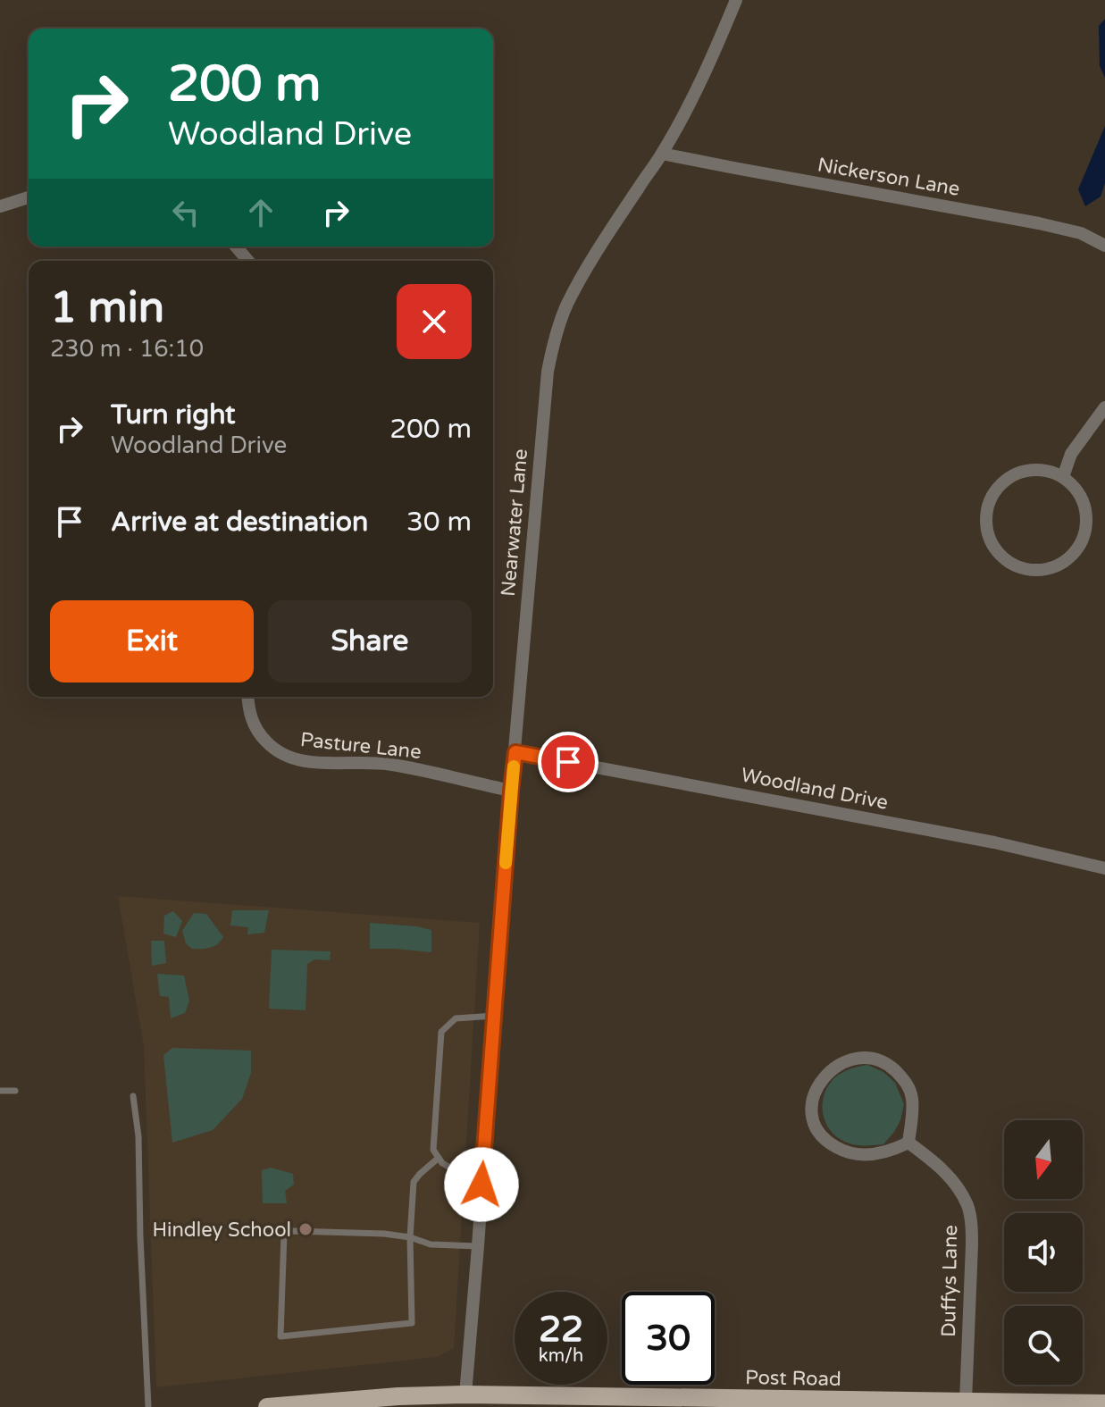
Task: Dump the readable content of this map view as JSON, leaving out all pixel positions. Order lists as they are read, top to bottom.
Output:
{
  "streets": {
    "main road": ["Post Road"],
    "street": [
      "Nickerson Lane",
      "Nearwater Lane",
      "Pasture Lane",
      "Woodland Drive",
      "Duffys Lane"
    ]
  },
  "crossings": [
    ["Nickerson Lane", "Nearwater Lane"],
    ["Nearwater Lane", "Pasture Lane"],
    ["Nearwater Lane", "Woodland Drive"],
    ["Nearwater Lane", "Post Road"],
    ["Duffys Lane", "Post Road"]
  ],
  "places": ["Hindley School"],
  "north": "bottom",
  "page": {
    "turn": ["200 m", "Woodland Drive"],
    "heading": ["1 min", "230 m · 16:10"],
    "list": [
      {
        "name": "Turn right",
        "note": "Woodland Drive",
        "value": "200 m"
      },
      {
        "name": "Arrive at destination",
        "value": "30 m"
      }
    ],
    "buttons": ["Exit", "Share"],
    "speed": "22 km/h",
    "limit": "30"
  }
}
